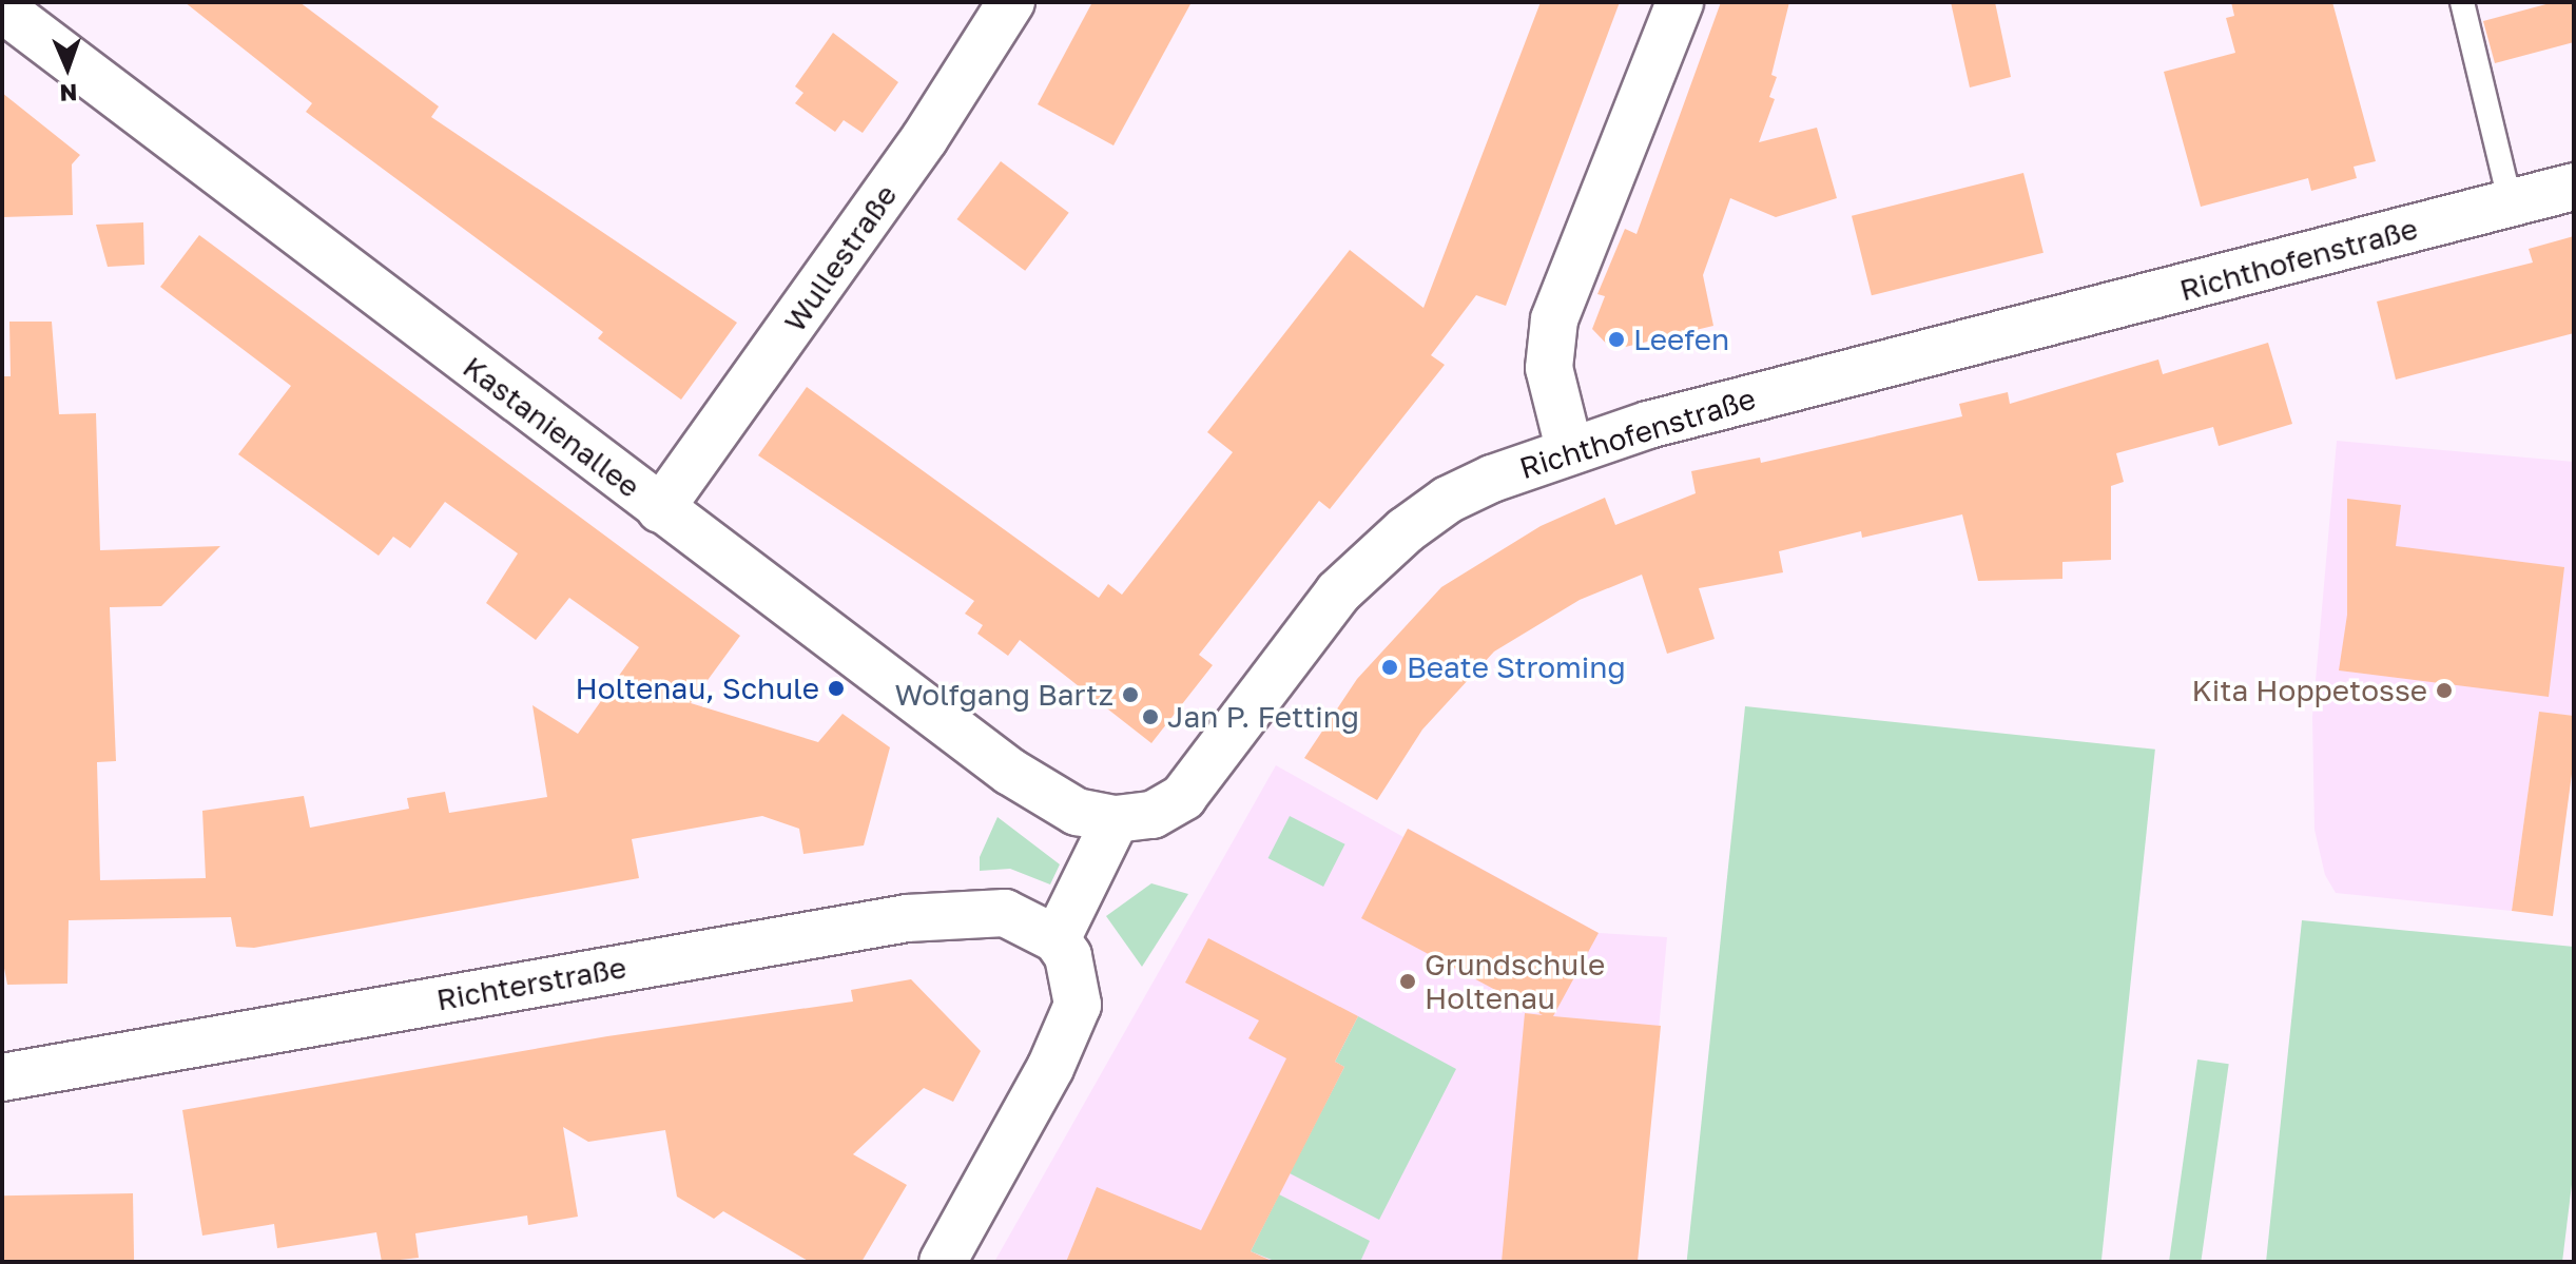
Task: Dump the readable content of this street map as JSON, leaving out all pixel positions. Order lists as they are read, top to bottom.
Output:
{
  "streets": {
    "street": [
      "Wullestraße",
      "Richthofenstraße",
      "Kastanienallee",
      "Richterstraße"
    ]
  },
  "crossings": [
    ["Wullestraße", "Kastanienallee"],
    ["Richthofenstraße", "Kastanienallee"]
  ],
  "places": [
    "Leefen",
    "Beate Stroming",
    "Holtenau, Schule",
    "Kita Hoppetosse",
    "Wolfgang Bartz",
    "Jan P. Fetting",
    "Grundschule Holtenau"
  ],
  "north": "bottom"
}
